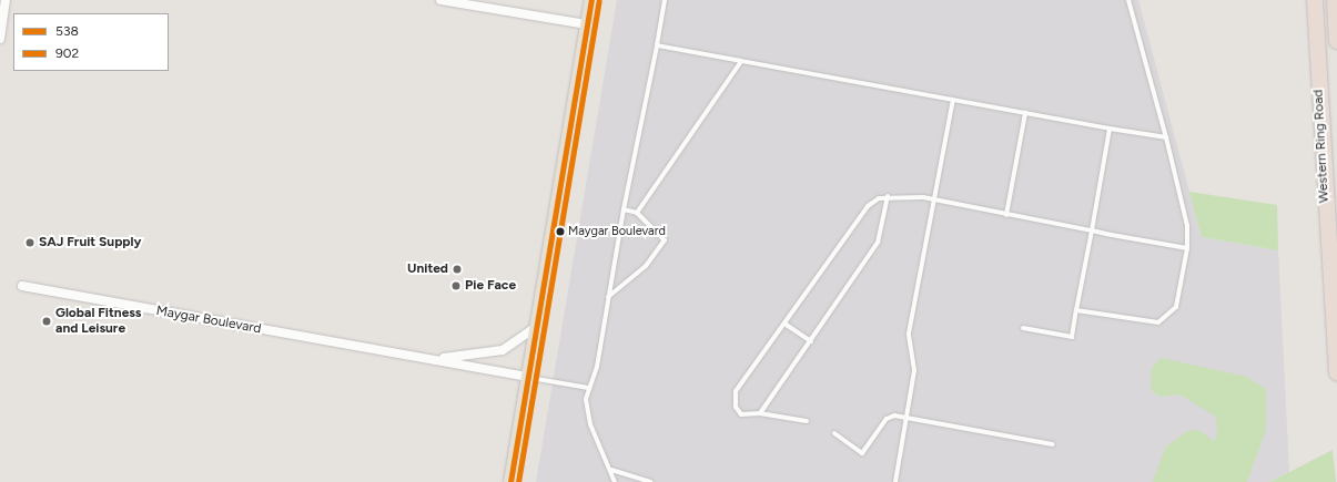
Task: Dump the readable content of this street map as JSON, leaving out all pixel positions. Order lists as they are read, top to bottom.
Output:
{
  "streets": {
    "highway": ["Western Ring Road"],
    "street": ["Maygar Boulevard"]
  },
  "places": [
    "Maygar Boulevard",
    "SAJ Fruit Supply",
    "United",
    "Pie Face",
    "Global Fitness and Leisure"
  ],
  "lines": ["transit line 538", "transit line 902"],
  "legend": ["538", "902"]
}
